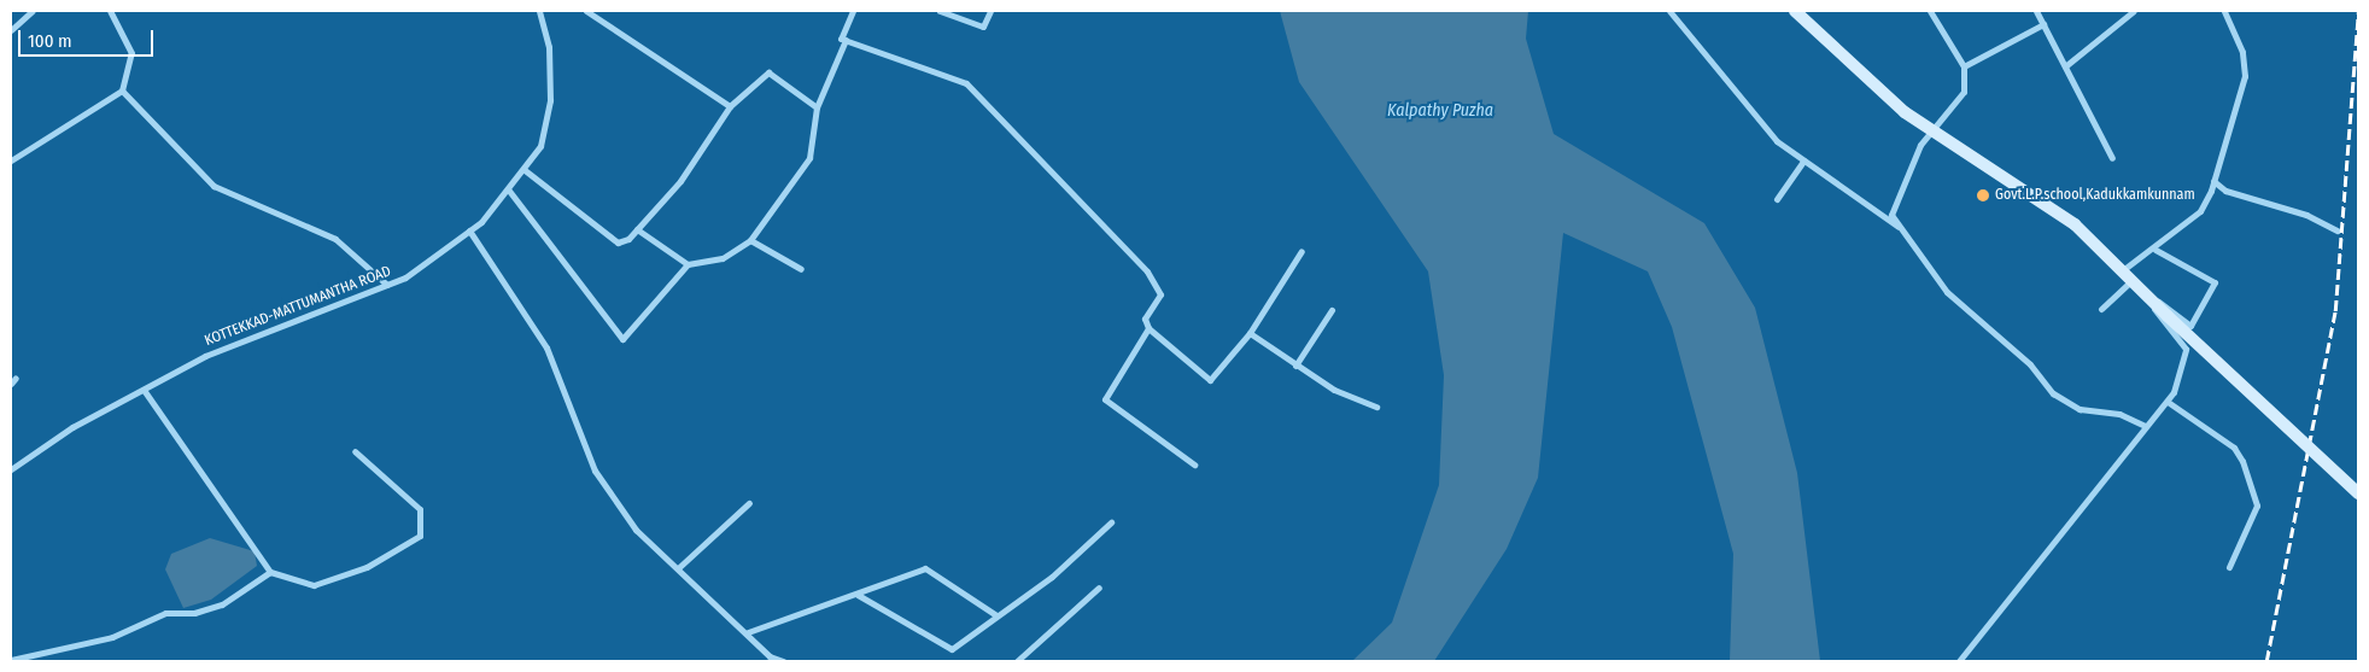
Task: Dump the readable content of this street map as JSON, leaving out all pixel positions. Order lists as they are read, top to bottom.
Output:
{
  "streets": {
    "street": ["KOTTEKKAD-MATTUMANTHA ROAD"]
  },
  "water": ["Kalpathy Puzha"],
  "places": ["Govt.L.P.school,Kadukkamkunnam"],
  "scale_bar": "100 m"
}
